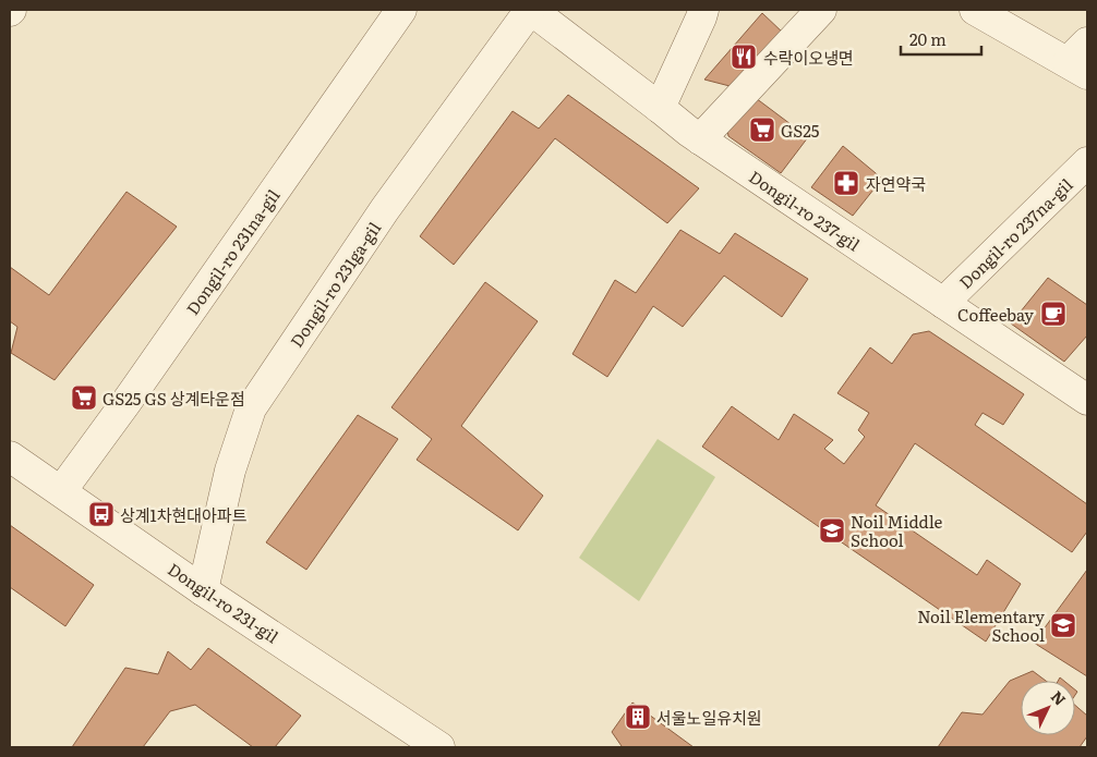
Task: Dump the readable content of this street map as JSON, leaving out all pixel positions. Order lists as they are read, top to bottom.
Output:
{
  "streets": {
    "street": [
      "Dongil-ro 237-gil",
      "Dongil-ro 237na-gil",
      "Dongil-ro 231na-gil",
      "Dongil-ro 231ga-gil",
      "Dongil-ro 231-gil"
    ]
  },
  "crossings": [
    ["Dongil-ro 237-gil", "Dongil-ro 237na-gil"],
    ["Dongil-ro 237-gil", "Dongil-ro 231ga-gil"],
    ["Dongil-ro 231na-gil", "Dongil-ro 231-gil"],
    ["Dongil-ro 231ga-gil", "Dongil-ro 231-gil"]
  ],
  "places": {
    "restaurant": ["수락이오냉면"],
    "supermarket": ["GS25", "GS25 GS 상계타운점"],
    "pharmacy": ["자연약국"],
    "cafe": ["Coffeebay"],
    "bus stop": ["상계1차현대아파트"],
    "school or university": ["Noil Middle School", "Noil Elementary School"],
    "building": ["서울노일유치원"]
  },
  "scale_bar": "20 m",
  "north": "top right"
}
